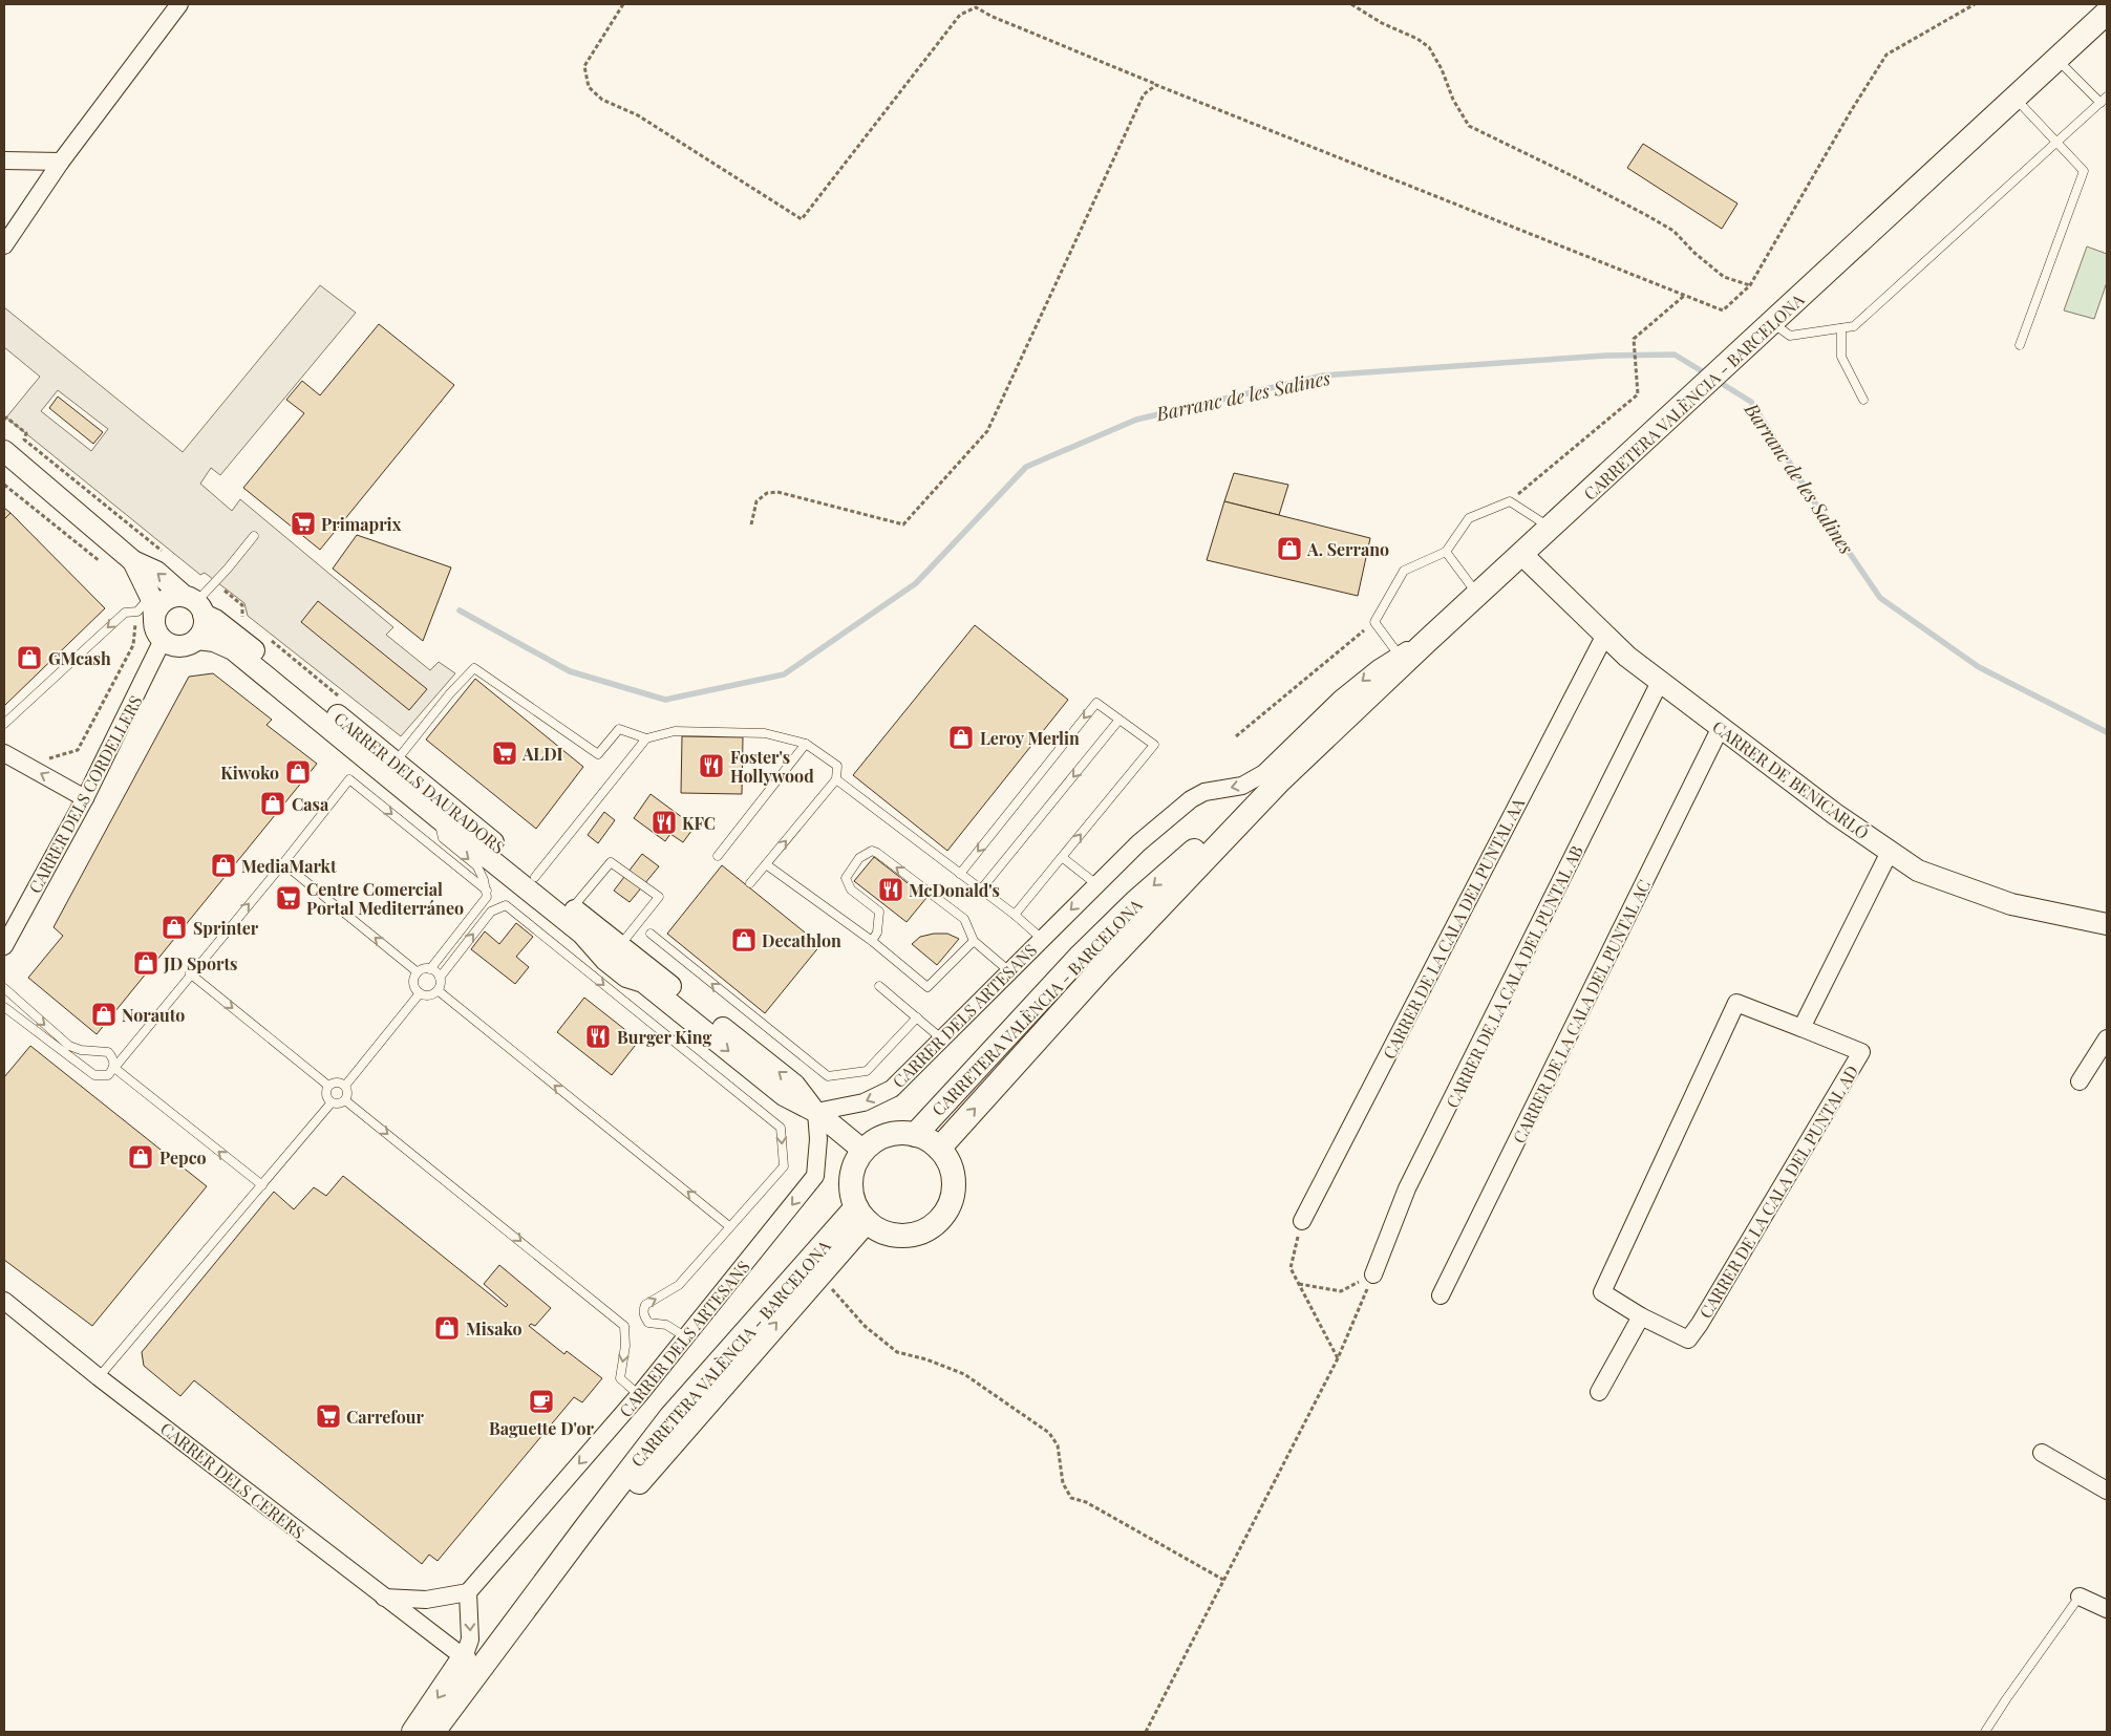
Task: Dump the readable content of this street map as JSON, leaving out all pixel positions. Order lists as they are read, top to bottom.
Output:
{
  "streets": {
    "main road": ["CARRETERA VALÈNCIA - BARCELONA"],
    "street": [
      "CARRER DE BENICARLÓ",
      "CARRER DELS DAURADORS",
      "CARRER DELS CORDELLERS",
      "CARRER DE LA CALA DEL PUNTAL AA",
      "CARRER DE LA CALA DEL PUNTAL AB",
      "CARRER DE LA CALA DEL PUNTAL AC",
      "CARRER DELS ARTESANS",
      "CARRER DE LA CALA DEL PUNTAL AD",
      "CARRER DELS CERERS"
    ]
  },
  "crossings": [
    ["CARRETERA VALÈNCIA - BARCELONA", "CARRER DE BENICARLÓ"],
    ["CARRETERA VALÈNCIA - BARCELONA", "CARRER DELS DAURADORS"],
    ["CARRETERA VALÈNCIA - BARCELONA", "CARRER DELS ARTESANS"],
    ["CARRER DE BENICARLÓ", "CARRER DE LA CALA DEL PUNTAL AA"],
    ["CARRER DE BENICARLÓ", "CARRER DE LA CALA DEL PUNTAL AB"],
    ["CARRER DE BENICARLÓ", "CARRER DE LA CALA DEL PUNTAL AC"],
    ["CARRER DELS DAURADORS", "CARRER DELS CORDELLERS"],
    ["CARRER DELS DAURADORS", "CARRER DELS ARTESANS"]
  ],
  "one_way": ["CARRER DELS ARTESANS"],
  "water": ["Barranc de les Salines"],
  "places": {
    "supermarket": [
      "Primaprix",
      "ALDI",
      "Centre Comercial Portal Mediterráneo",
      "Carrefour"
    ],
    "shop": [
      "A. Serrano",
      "GMcash",
      "Leroy Merlin",
      "Kiwoko",
      "Casa",
      "MediaMarkt",
      "Sprinter",
      "Decathlon",
      "JD Sports",
      "Norauto",
      "Pepco",
      "Misako"
    ],
    "restaurant": [
      "Foster's Hollywood",
      "KFC",
      "McDonald's",
      "Burger King"
    ],
    "cafe": ["Baguette D'or"]
  }
}
